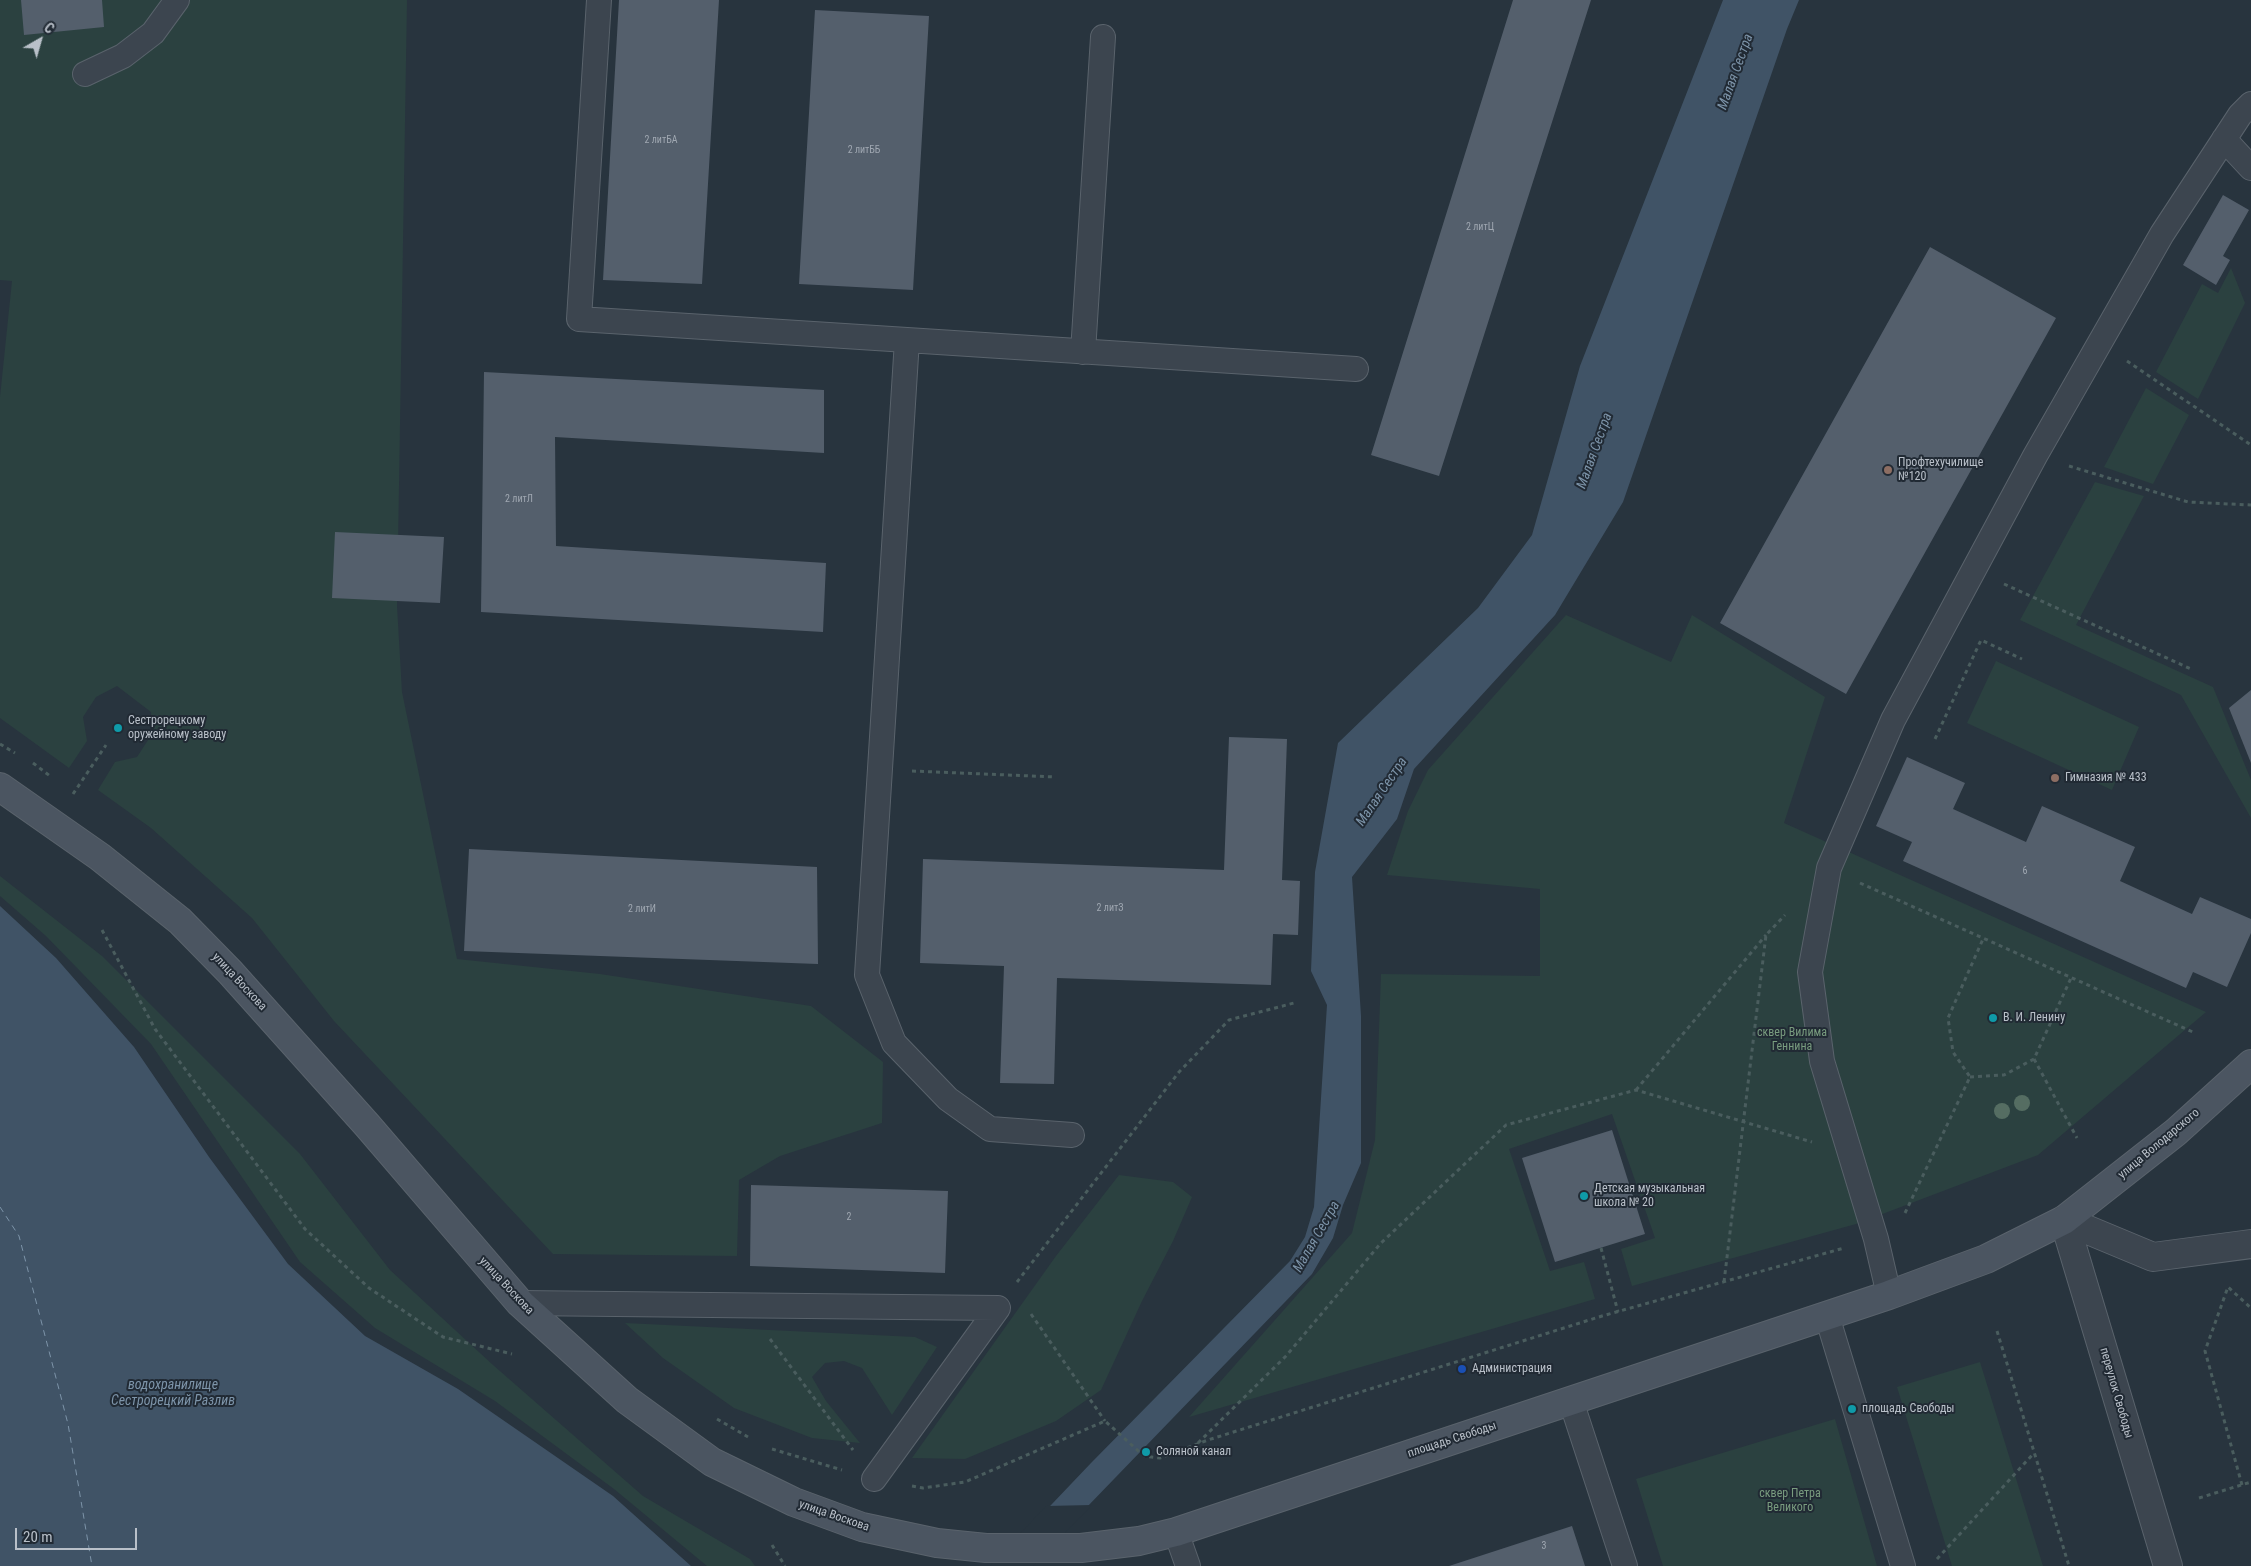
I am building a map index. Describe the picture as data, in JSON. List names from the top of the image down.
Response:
{
  "streets": {
    "main road": ["улица Воскова", "улица Володарского", "площадь Свободы"],
    "street": ["переулок Свободы"]
  },
  "crossings": [
    ["улица Воскова", "площадь Свободы"],
    ["улица Володарского", "переулок Свободы"],
    ["улица Володарского", "площадь Свободы"],
    ["переулок Свободы", "площадь Свободы"]
  ],
  "water": ["Малая Сестра", "водохранилище Сестрорецкий Разлив"],
  "parks": ["сквер Вилима Геннина", "сквер Петра Великого"],
  "places": [
    "Профтехучилище №120",
    "Сестрорецкому оружейному заводу",
    "Гимназия № 433",
    "В. И. Ленину",
    "Детская музыкальная школа № 20",
    "Администрация",
    "площадь Свободы",
    "Соляной канал"
  ],
  "house_numbers": [
    "2 литБА",
    "2 литББ",
    "2 литЦ",
    "2 литЛ",
    "6",
    "2 литЗ",
    "2 литИ",
    "2",
    "3"
  ],
  "scale_bar": "20 m",
  "north": "top right"
}
